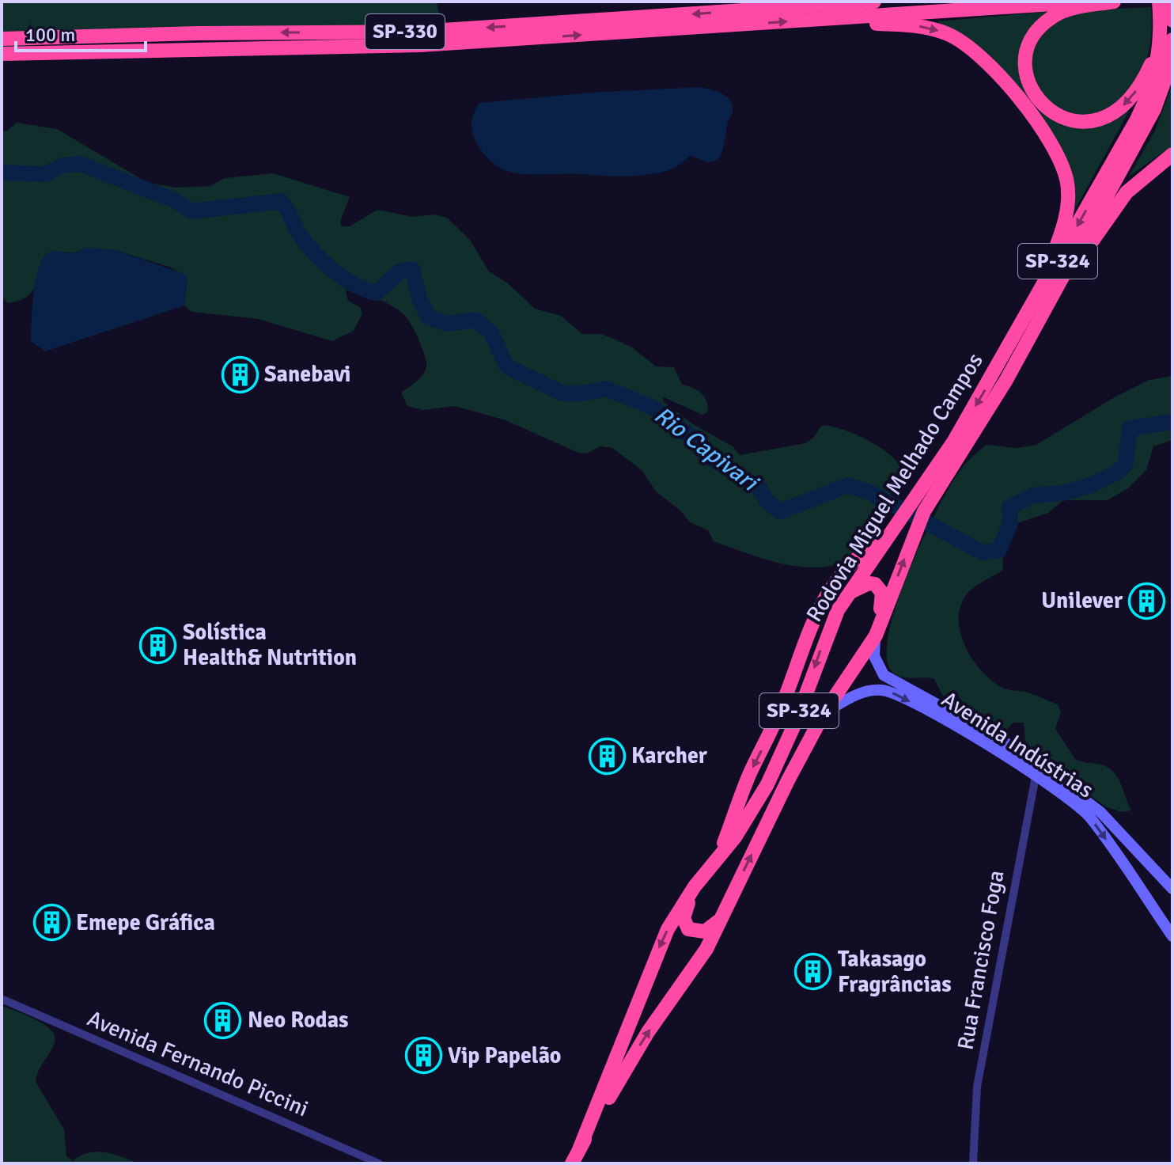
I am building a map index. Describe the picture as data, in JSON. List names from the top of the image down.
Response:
{
  "streets": {
    "highway": ["SP-330", "SP-324", "Rodovia Miguel Melhado Campos"],
    "street": ["Avenida Indústrias", "Rua Francisco Foga", "Avenida Fernando Piccini"]
  },
  "crossings": [
    ["Rodovia Miguel Melhado Campos", "Avenida Indústrias"],
    ["Avenida Indústrias", "Rua Francisco Foga"]
  ],
  "water": ["Rio Capivari"],
  "places": {
    "building": [
      "Sanebavi",
      "Unilever",
      "Solística Health& Nutrition",
      "Karcher",
      "Emepe Gráfica",
      "Takasago Fragrâncias",
      "Neo Rodas",
      "Vip Papelão"
    ]
  },
  "scale_bar": "100 m"
}
